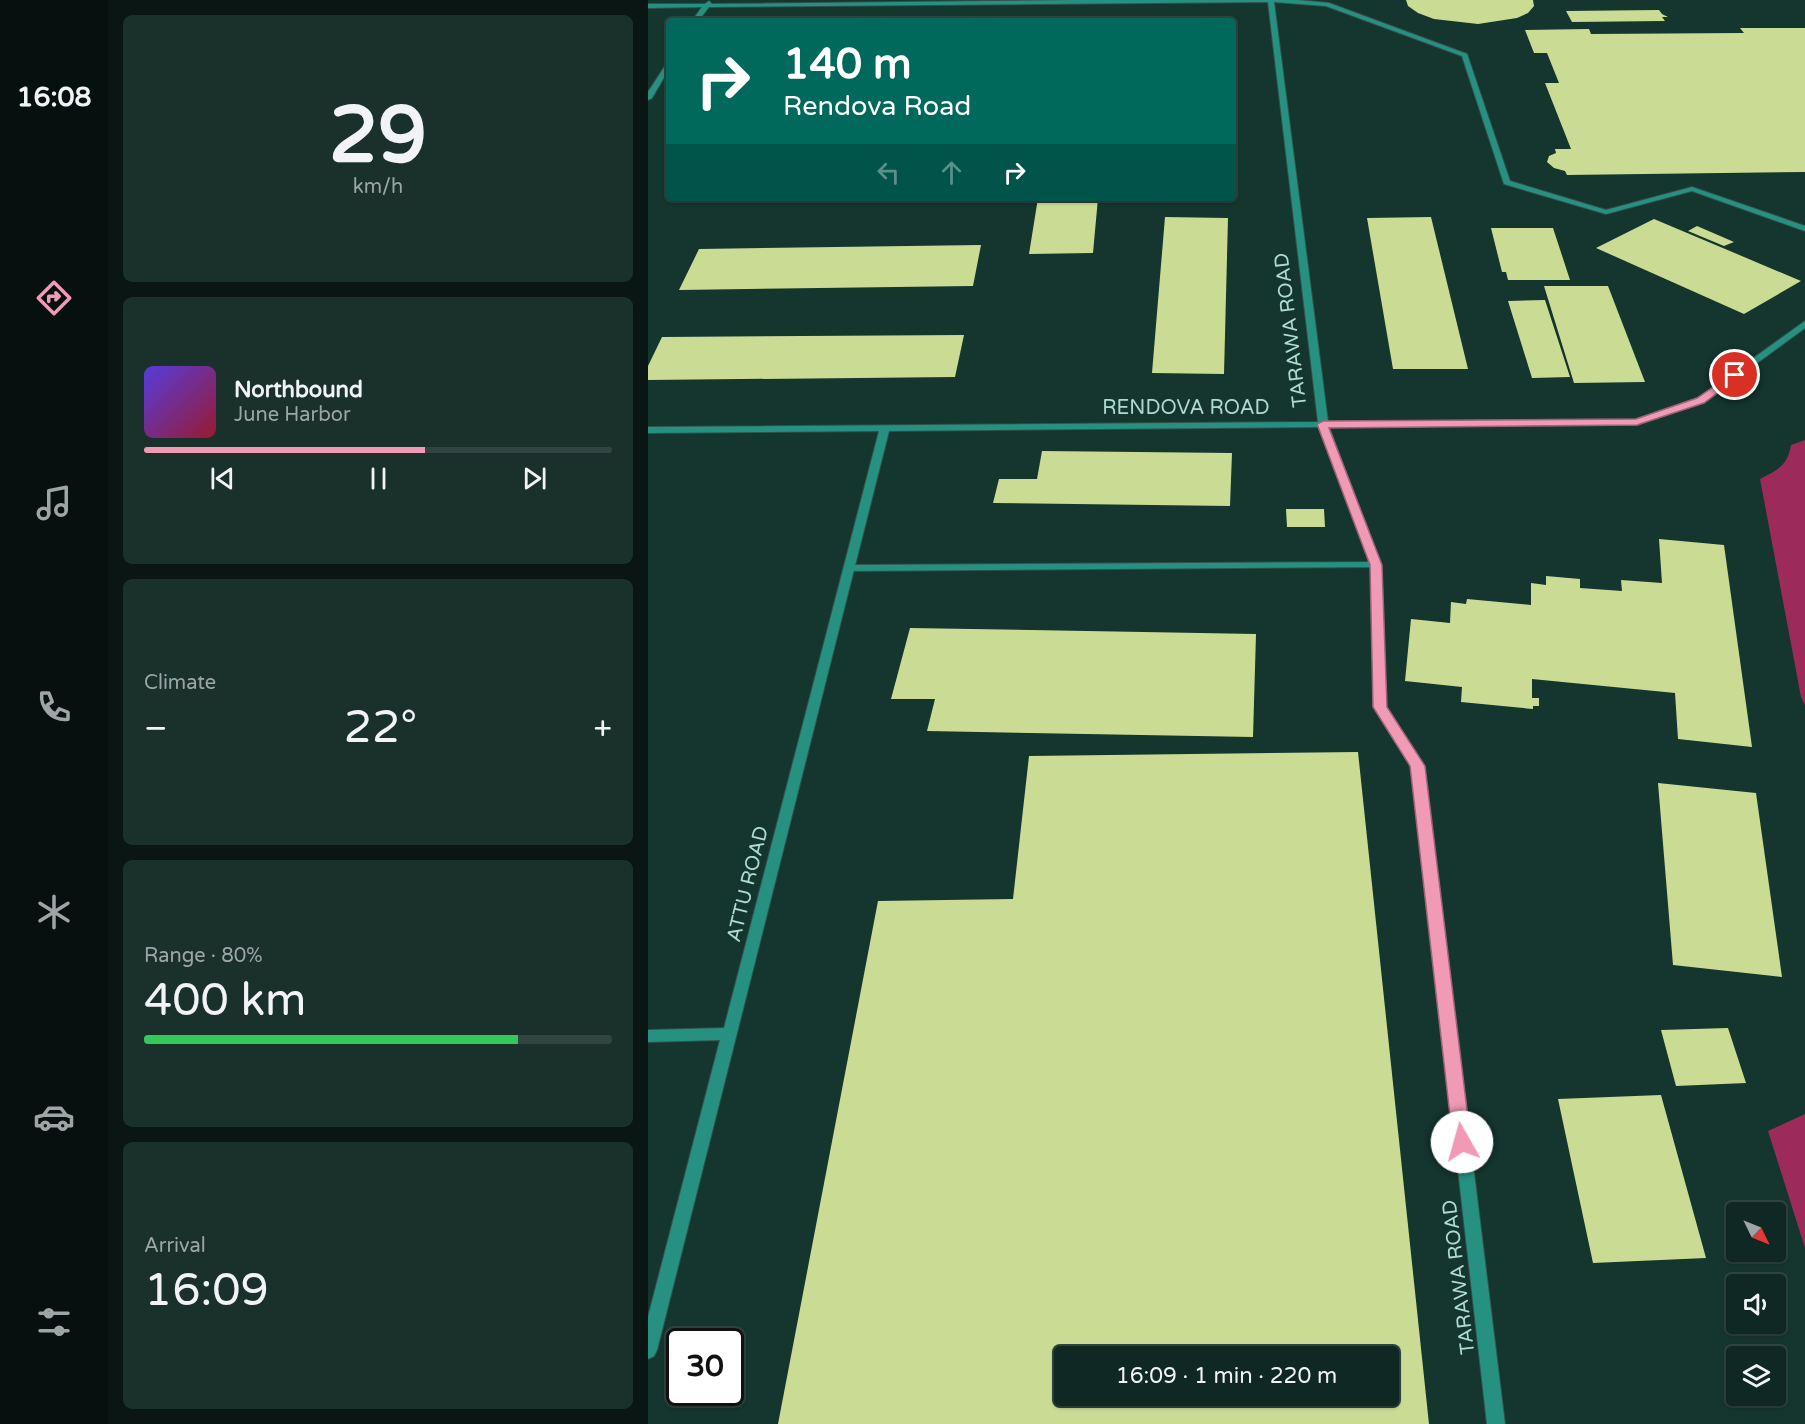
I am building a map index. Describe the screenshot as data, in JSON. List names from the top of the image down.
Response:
{
  "streets": {
    "street": ["TARAWA ROAD", "RENDOVA ROAD", "ATTU ROAD"]
  },
  "crossings": [
    ["TARAWA ROAD", "RENDOVA ROAD"],
    ["RENDOVA ROAD", "ATTU ROAD"]
  ],
  "north": "bottom right",
  "page": {
    "tabs": "16:08",
    "tile": [
      ["29", "km/h"],
      "Climate",
      ["Range · 80%", "400 km"],
      ["Arrival", "16:09"]
    ],
    "turn": ["140 m", "Rendova Road"],
    "song": ["Northbound", "June Harbor"],
    "heat": ["−", "22°", "+"],
    "limit": "30",
    "trip": "16:09 · 1 min · 220 m"
  }
}
